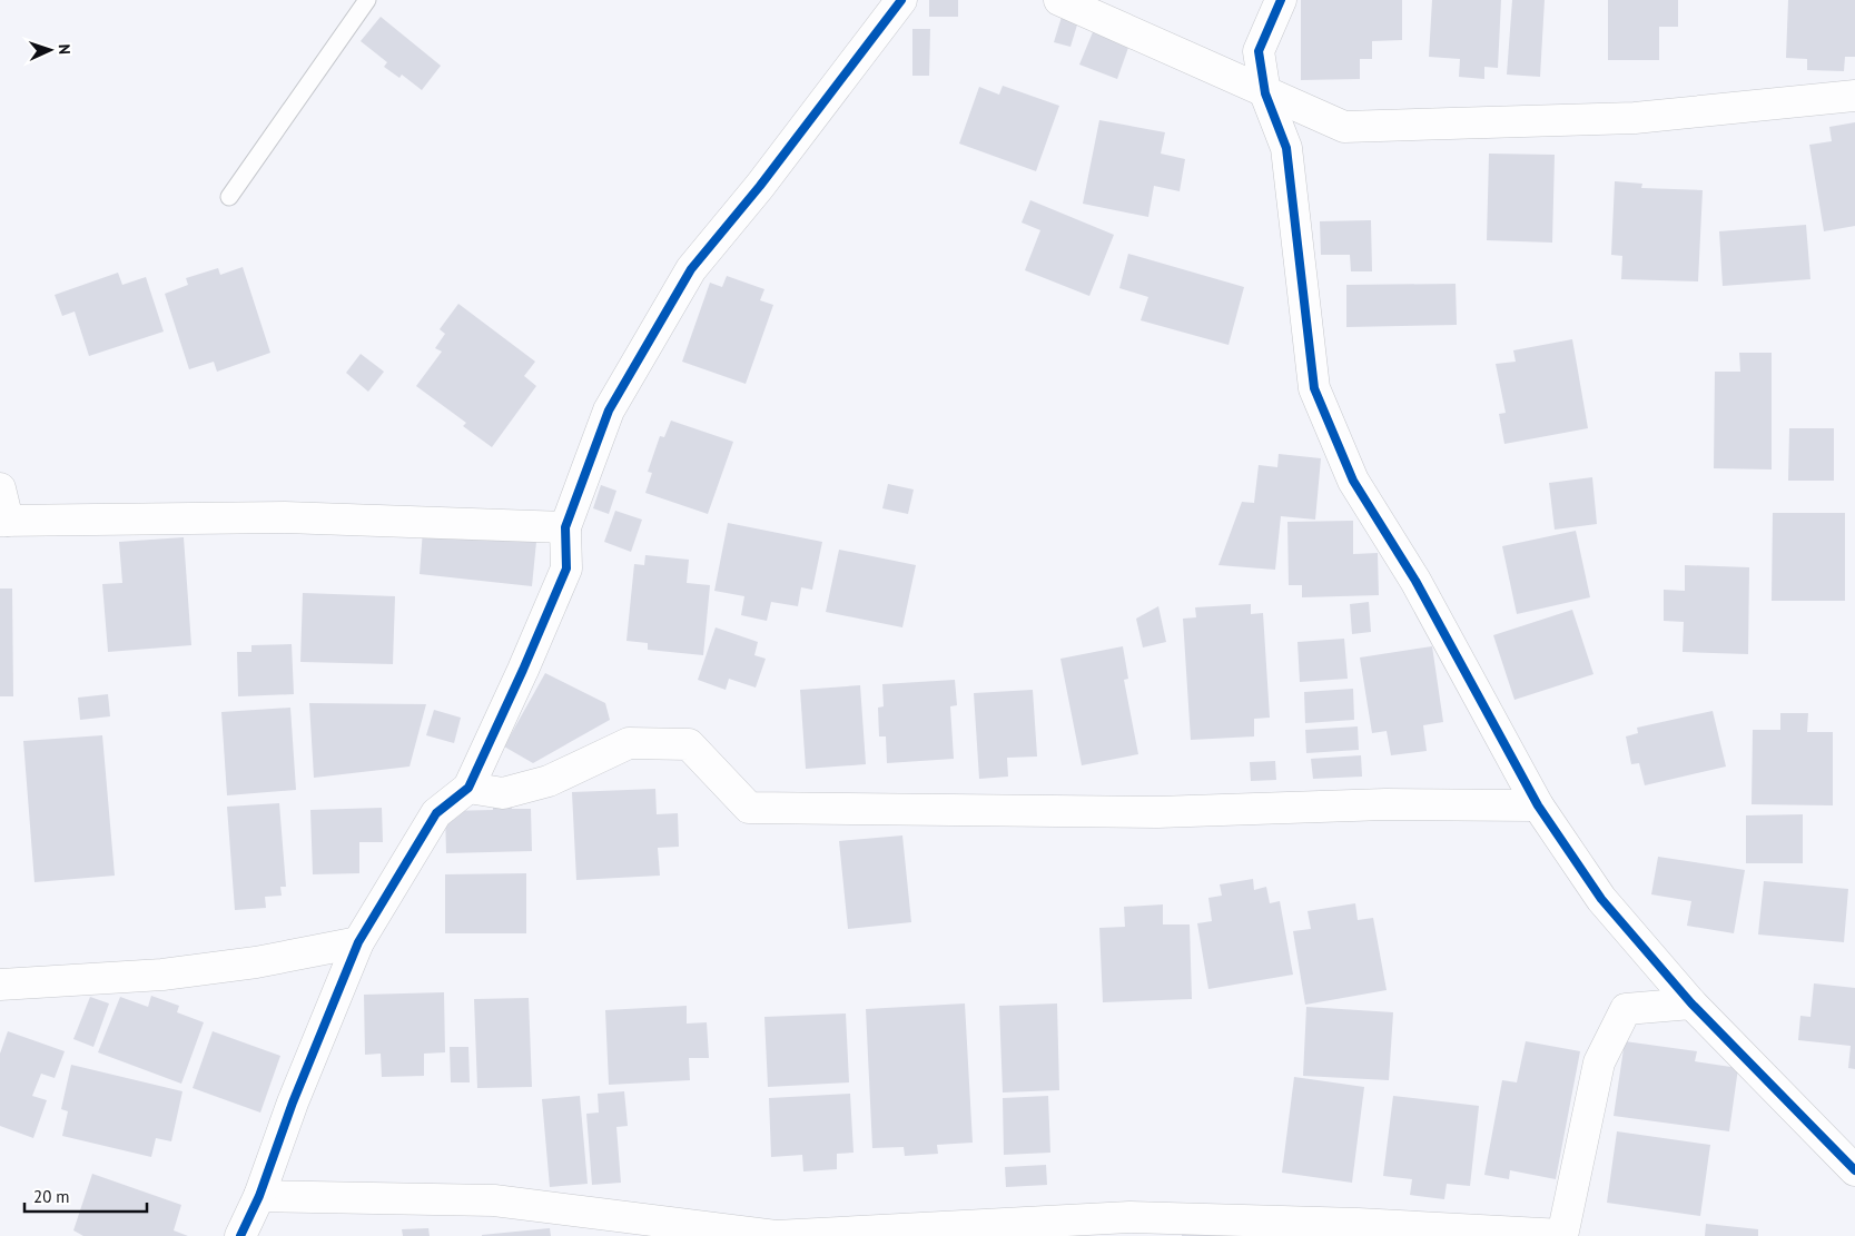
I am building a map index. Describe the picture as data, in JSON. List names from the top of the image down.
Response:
{
  "scale_bar": "20 m",
  "north": "right"
}
